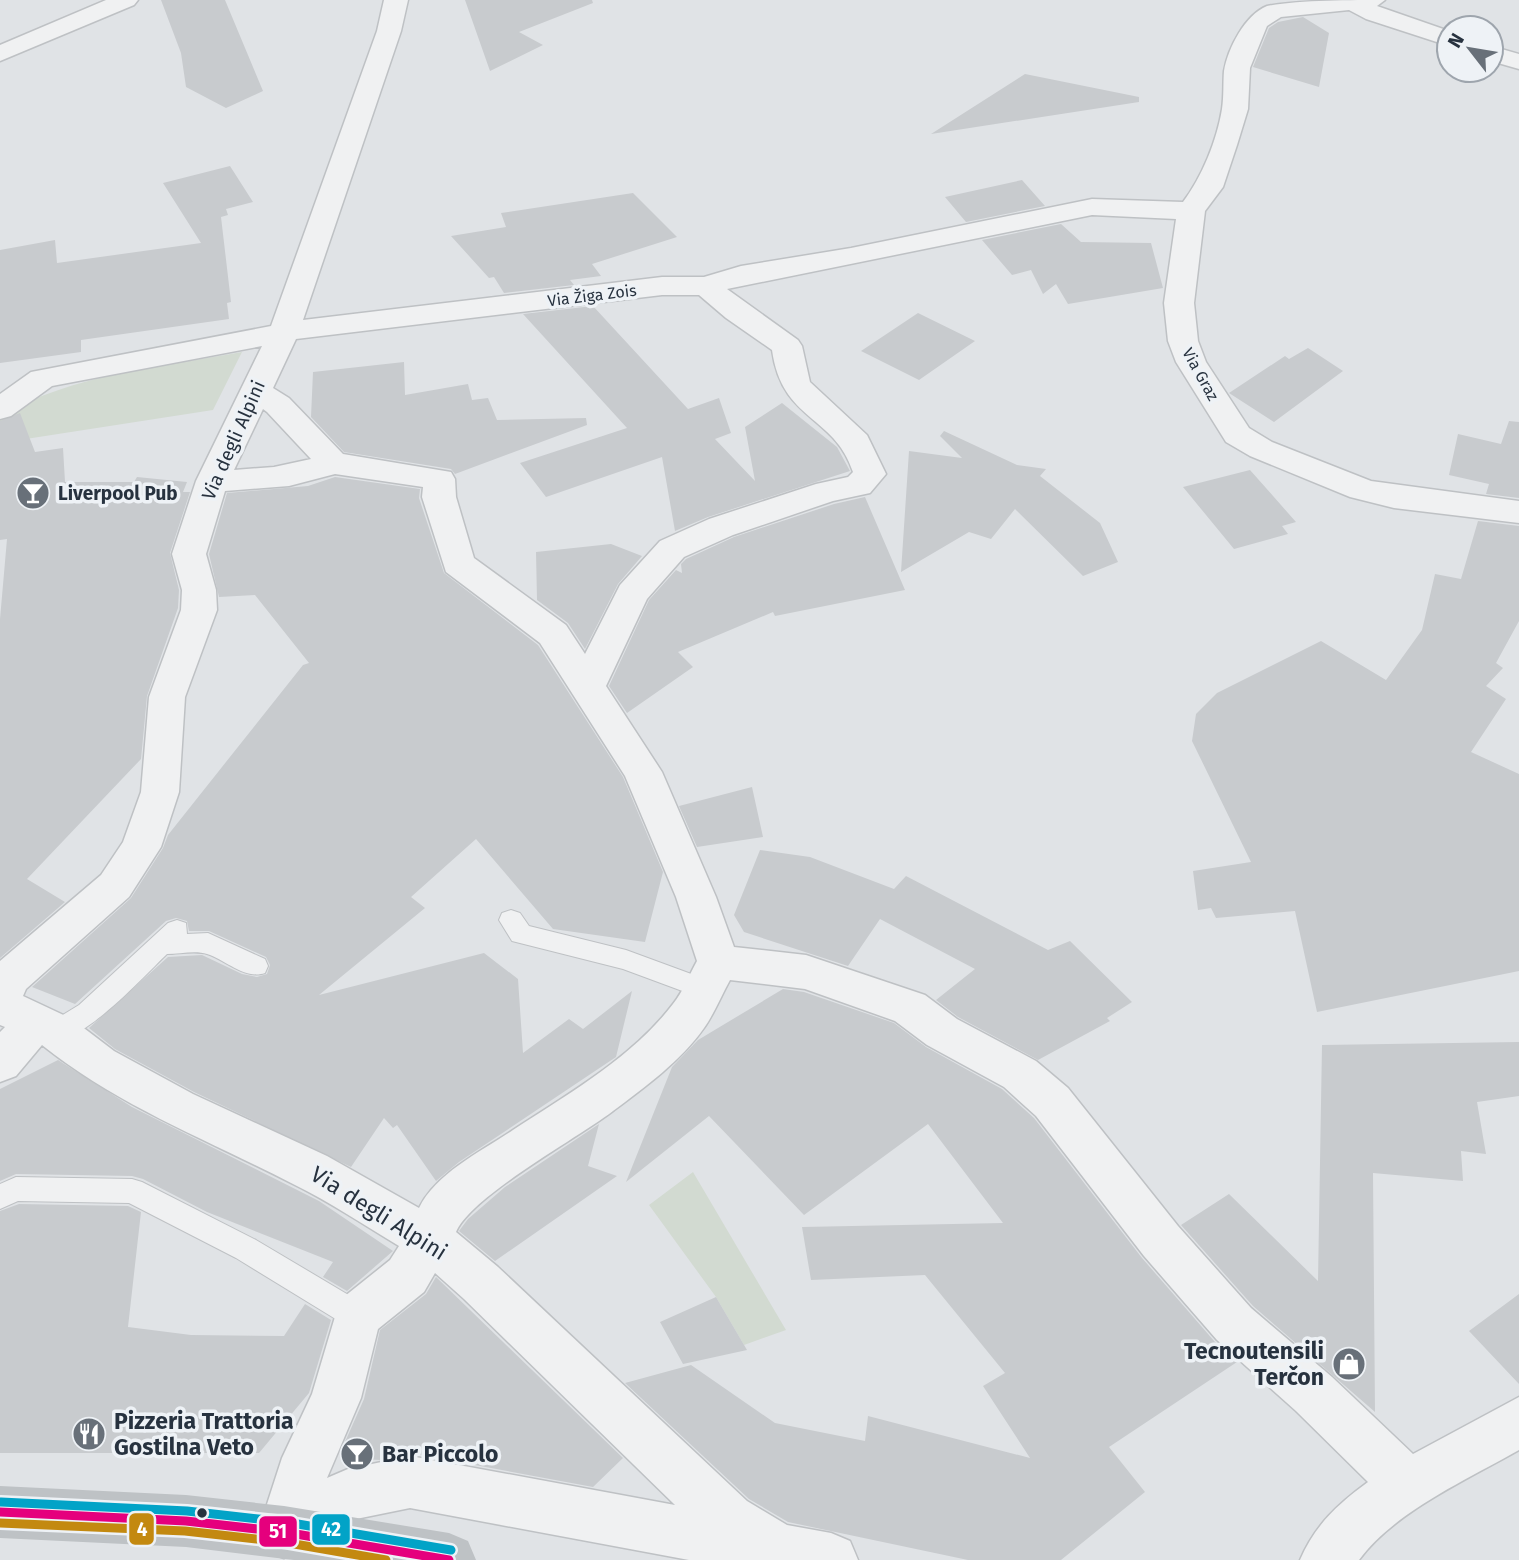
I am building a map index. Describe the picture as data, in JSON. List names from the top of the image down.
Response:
{
  "streets": {
    "street": ["Via Žiga Zois", "Via Graz", "Via degli Alpini"]
  },
  "crossings": [
    ["Via Žiga Zois", "Via Graz"],
    ["Via Žiga Zois", "Via degli Alpini"]
  ],
  "places": {
    "bar": ["Liverpool Pub", "Bar Piccolo"],
    "shop": ["Tecnoutensili Terčon"],
    "restaurant": ["Pizzeria Trattoria Gostilna Veto"]
  },
  "lines": ["transit line 42", "transit line 51", "transit line 4"],
  "north": "top left"
}
